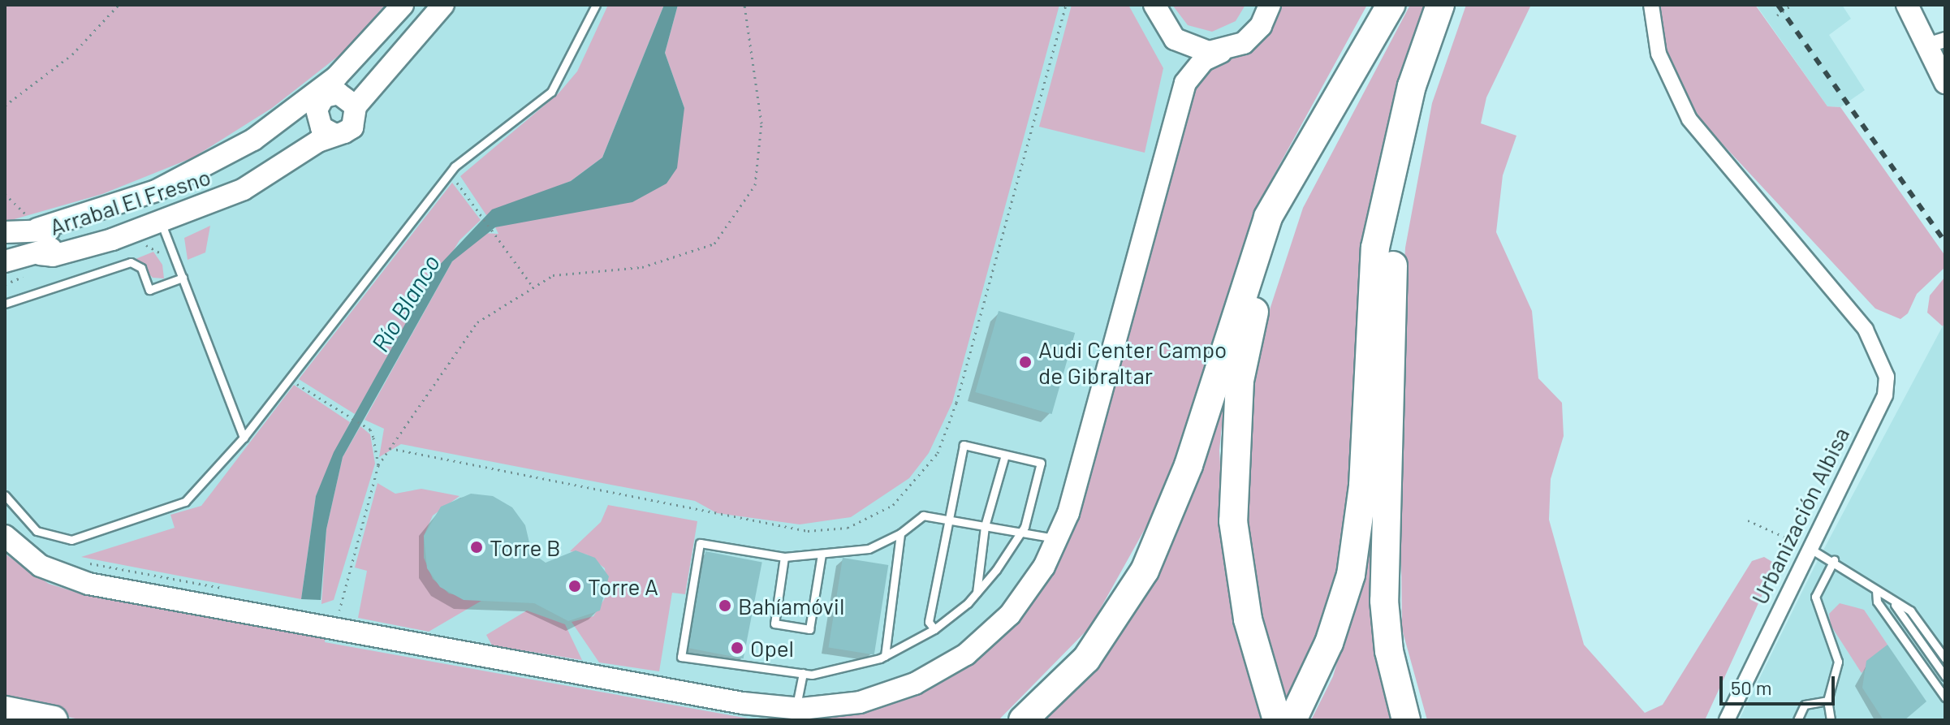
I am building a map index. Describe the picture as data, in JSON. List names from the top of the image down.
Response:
{
  "streets": {
    "street": ["Arrabal El Fresno", "Urbanización Albisa"]
  },
  "water": ["Río Blanco"],
  "places": [
    "Audi Center Campo de Gibraltar",
    "Torre B",
    "Torre A",
    "Bahíamóvil",
    "Opel"
  ],
  "scale_bar": "50 m"
}
